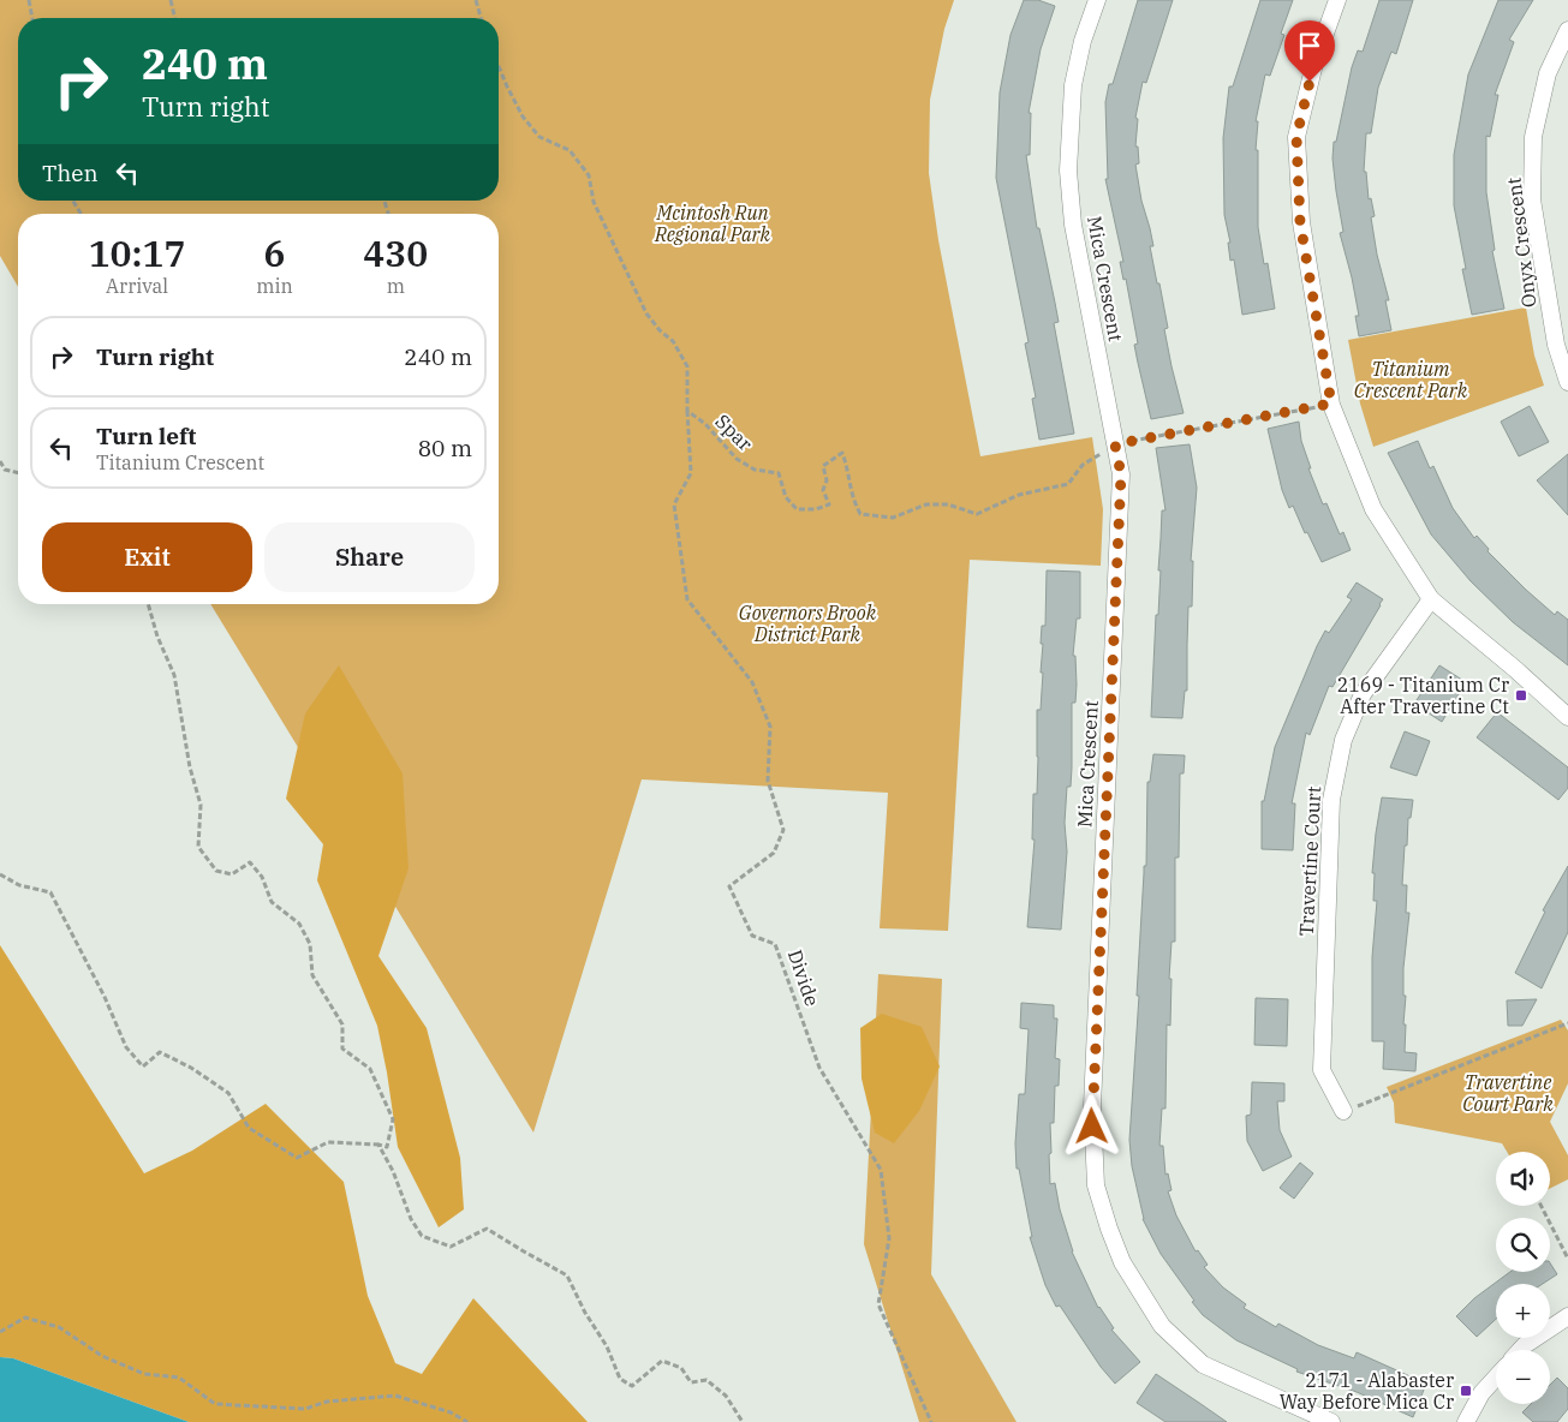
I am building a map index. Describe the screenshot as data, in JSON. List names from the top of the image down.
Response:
{
  "streets": {
    "street": ["Onyx Crescent", "Mica Crescent", "Travertine Court"],
    "path": ["Spar", "Divide"]
  },
  "crossings": [
    ["Mica Crescent", "Spar"],
    ["Spar", "Divide"]
  ],
  "parks": [
    "Mcintosh Run Regional Park",
    "Titanium Crescent Park",
    "Governors Brook District Park",
    "Travertine Court Park"
  ],
  "places": {
    "transit": ["2169 - Titanium Cr After Travertine Ct", "2171 - Alabaster Way Before Mica Cr"]
  },
  "page": {
    "turn": ["240 m", "Turn right"],
    "then": "Then",
    "eta": [
      "10:17",
      "Arrival",
      "6",
      "min",
      "430",
      "m"
    ],
    "list": [
      {
        "name": "Turn right",
        "value": "240 m"
      },
      {
        "name": "Turn left",
        "note": "Titanium Crescent",
        "value": "80 m"
      }
    ],
    "buttons": ["Exit", "Share"],
    "map_buttons": ["+", "−"]
  }
}
